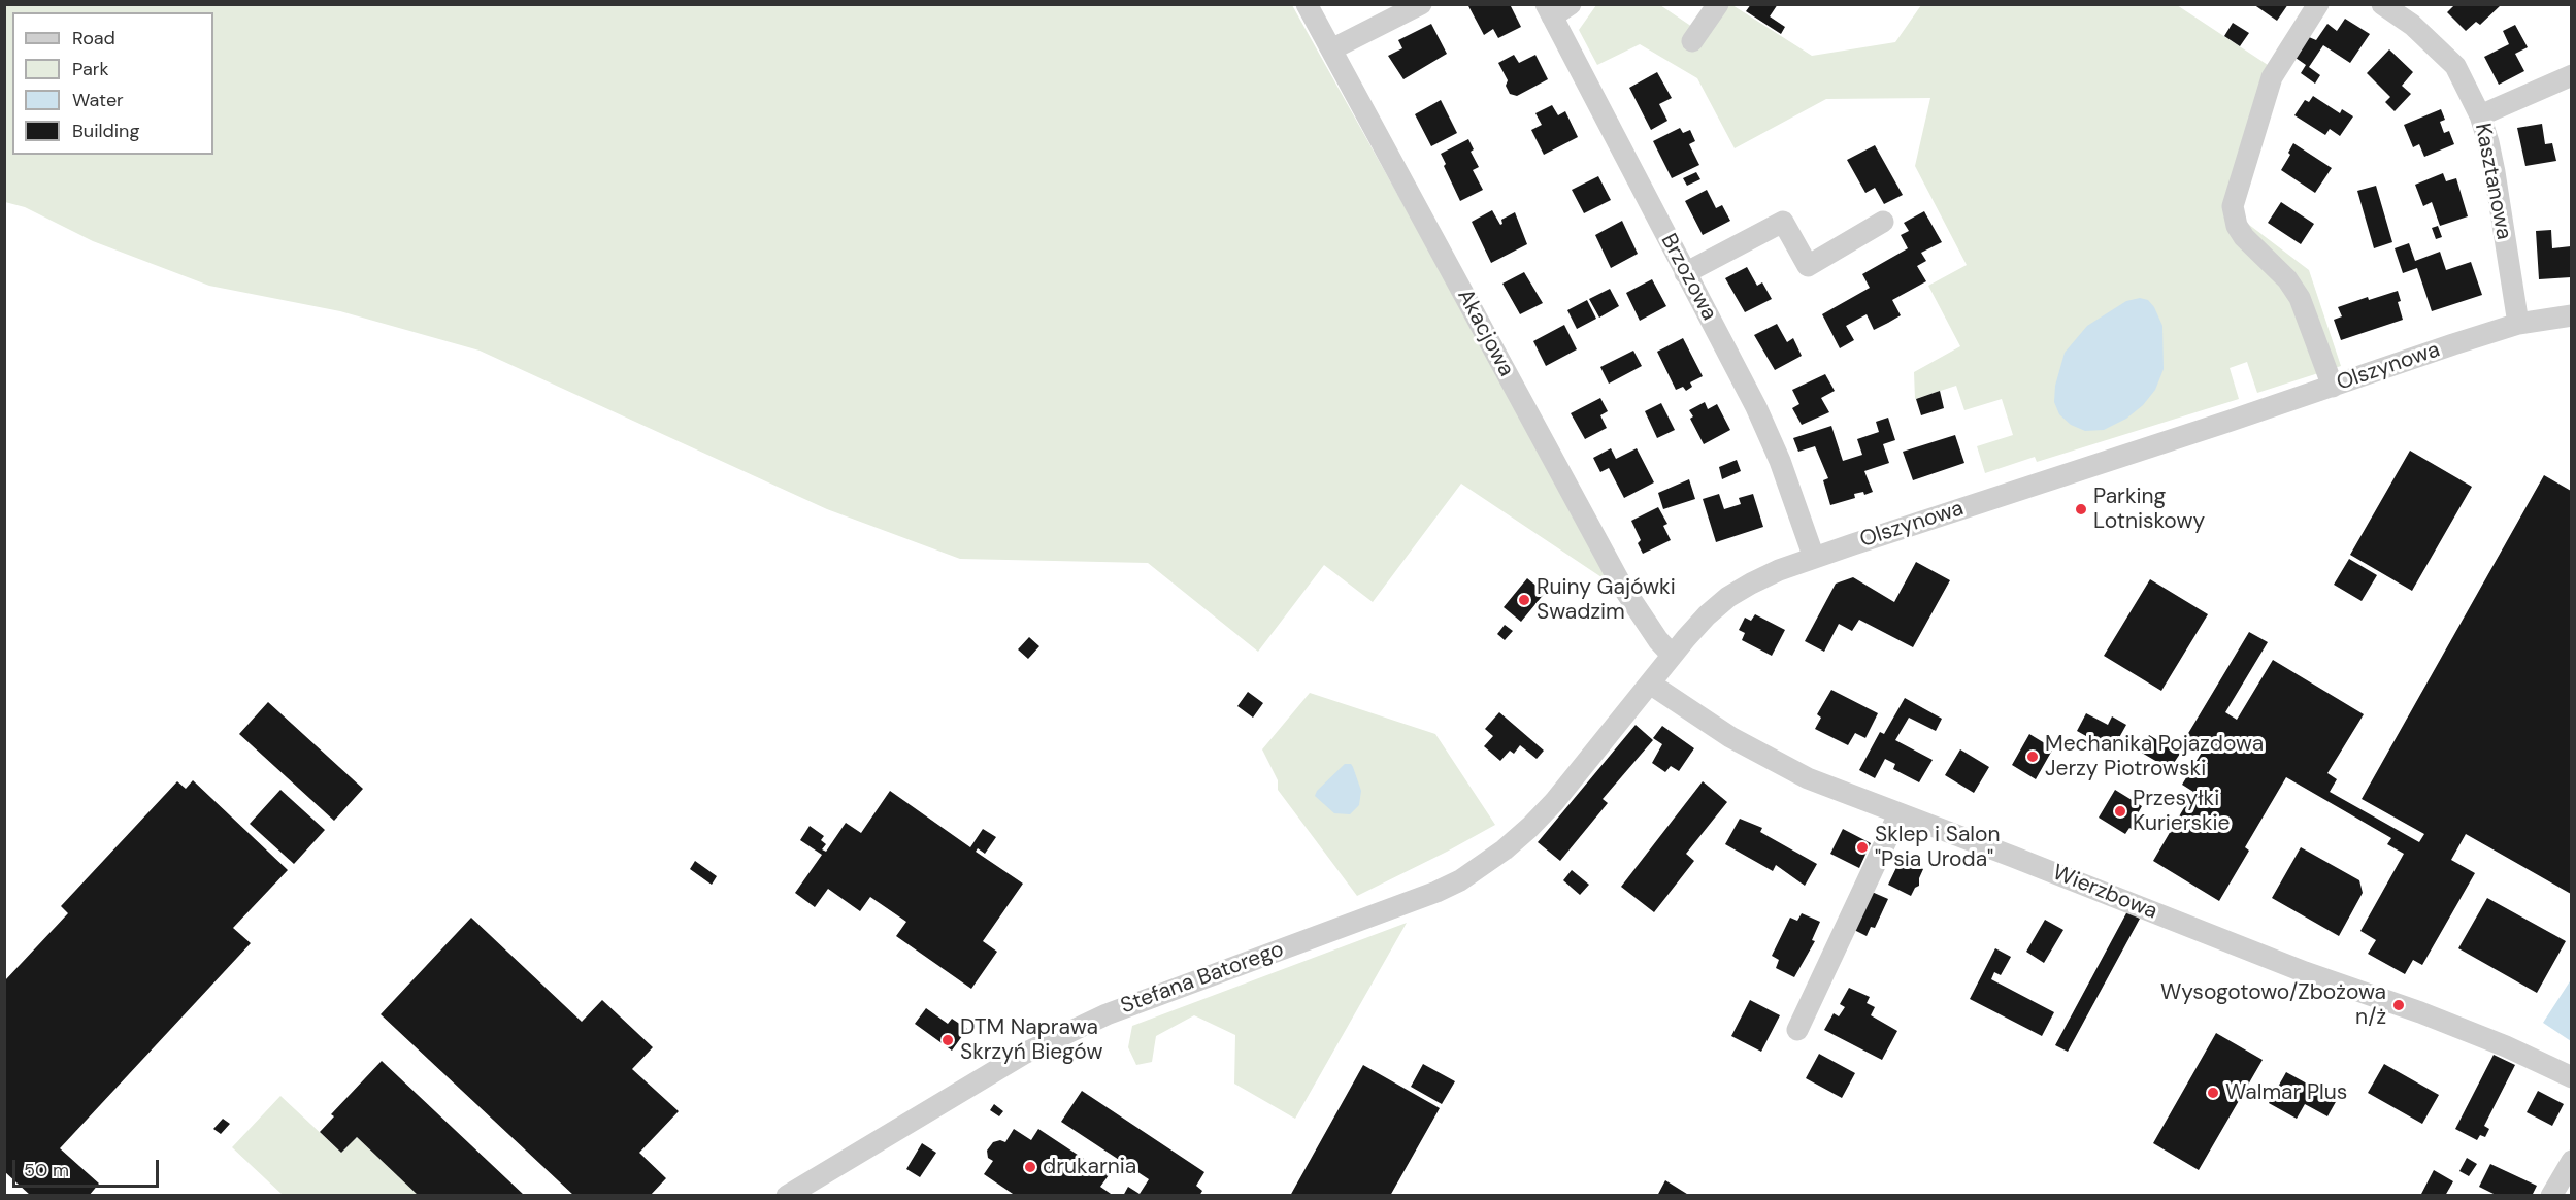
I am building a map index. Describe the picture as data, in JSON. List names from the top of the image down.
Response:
{
  "streets": {
    "street": [
      "Kasztanowa",
      "Brzozowa",
      "Akacjowa",
      "Olszynowa",
      "Wierzbowa",
      "Stefana Batorego"
    ]
  },
  "crossings": [
    ["Kasztanowa", "Olszynowa"],
    ["Brzozowa", "Olszynowa"],
    ["Akacjowa", "Olszynowa"],
    ["Olszynowa", "Wierzbowa"],
    ["Olszynowa", "Stefana Batorego"]
  ],
  "places": [
    "Parking Lotniskowy",
    "Ruiny Gajówki Swadzim",
    "Mechanika Pojazdowa Jerzy Piotrowski",
    "Przesyłki Kurierskie",
    "Sklep i Salon \"Psia Uroda\"",
    "Wysogotowo/Zbożowa n/ż",
    "DTM Naprawa Skrzyń Biegów",
    "Walmar Plus",
    "drukarnia"
  ],
  "legend": [
    "Road",
    "Park",
    "Water",
    "Building"
  ],
  "scale_bar": "50 m"
}
